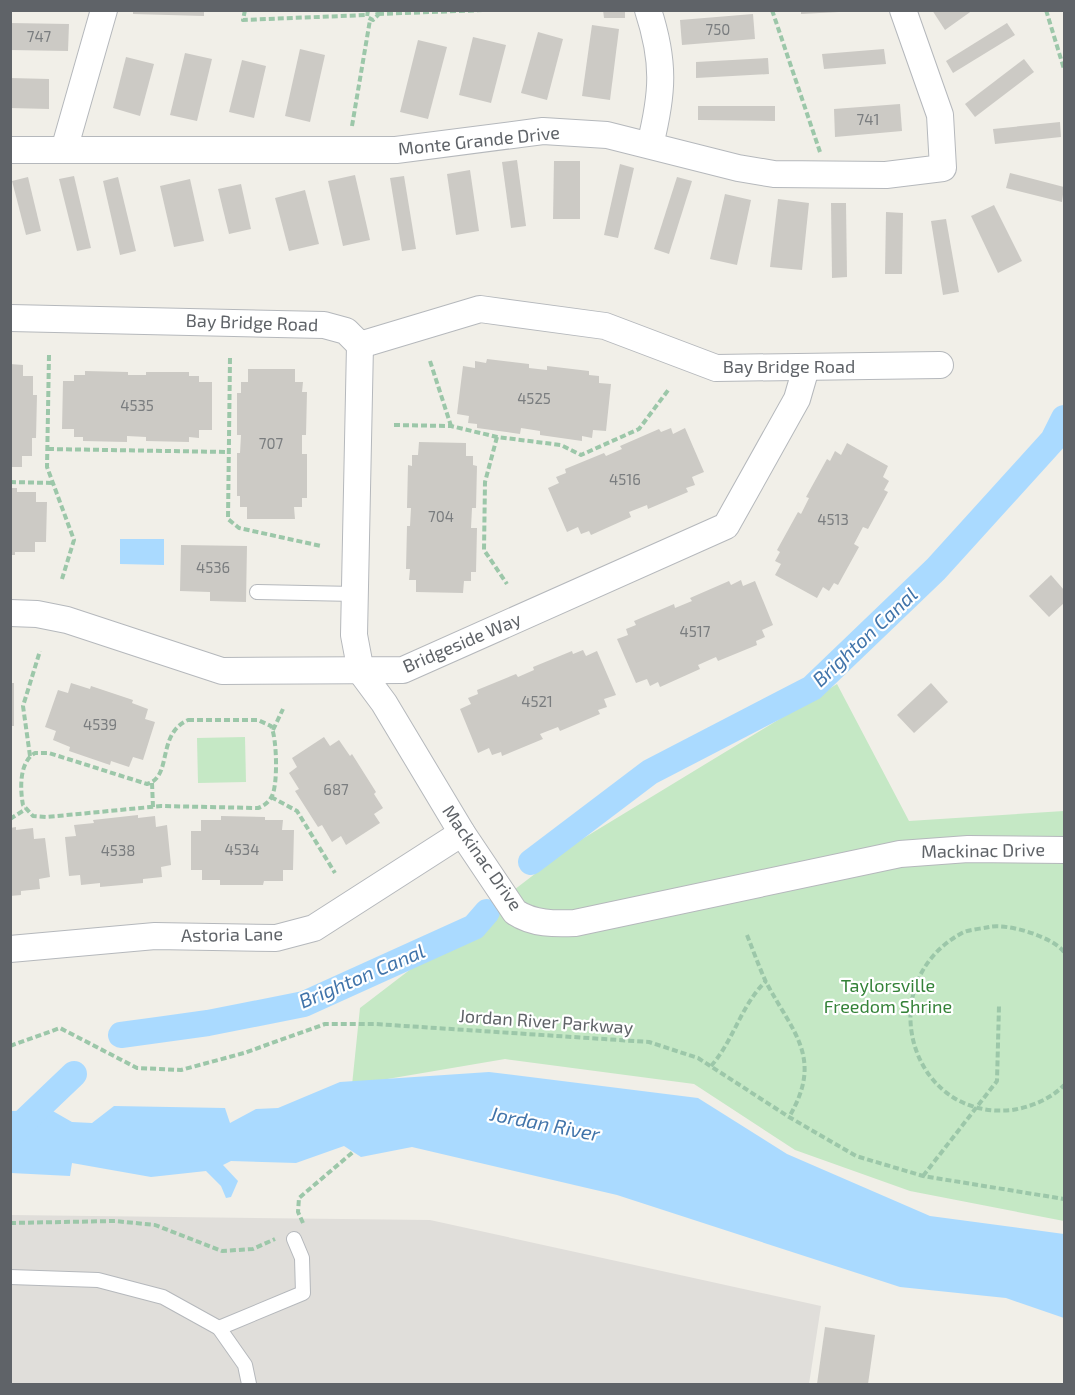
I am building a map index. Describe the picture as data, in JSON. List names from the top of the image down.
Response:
{
  "streets": {
    "street": [
      "Monte Grande Drive",
      "Bay Bridge Road",
      "Bridgeside Way",
      "Mackinac Drive",
      "Astoria Lane"
    ],
    "path": ["Jordan River Parkway"]
  },
  "crossings": [
    ["Bay Bridge Road", "Bridgeside Way"],
    ["Bay Bridge Road", "Mackinac Drive"],
    ["Bridgeside Way", "Mackinac Drive"],
    ["Mackinac Drive", "Astoria Lane"]
  ],
  "water": ["Brighton Canal", "Jordan River"],
  "parks": ["Taylorsville Freedom Shrine"],
  "house_numbers": [
    "750",
    "747",
    "741",
    "4525",
    "4535",
    "707",
    "4516",
    "704",
    "4513",
    "4536",
    "4517",
    "4521",
    "4539",
    "687",
    "4534",
    "4538"
  ]
}
